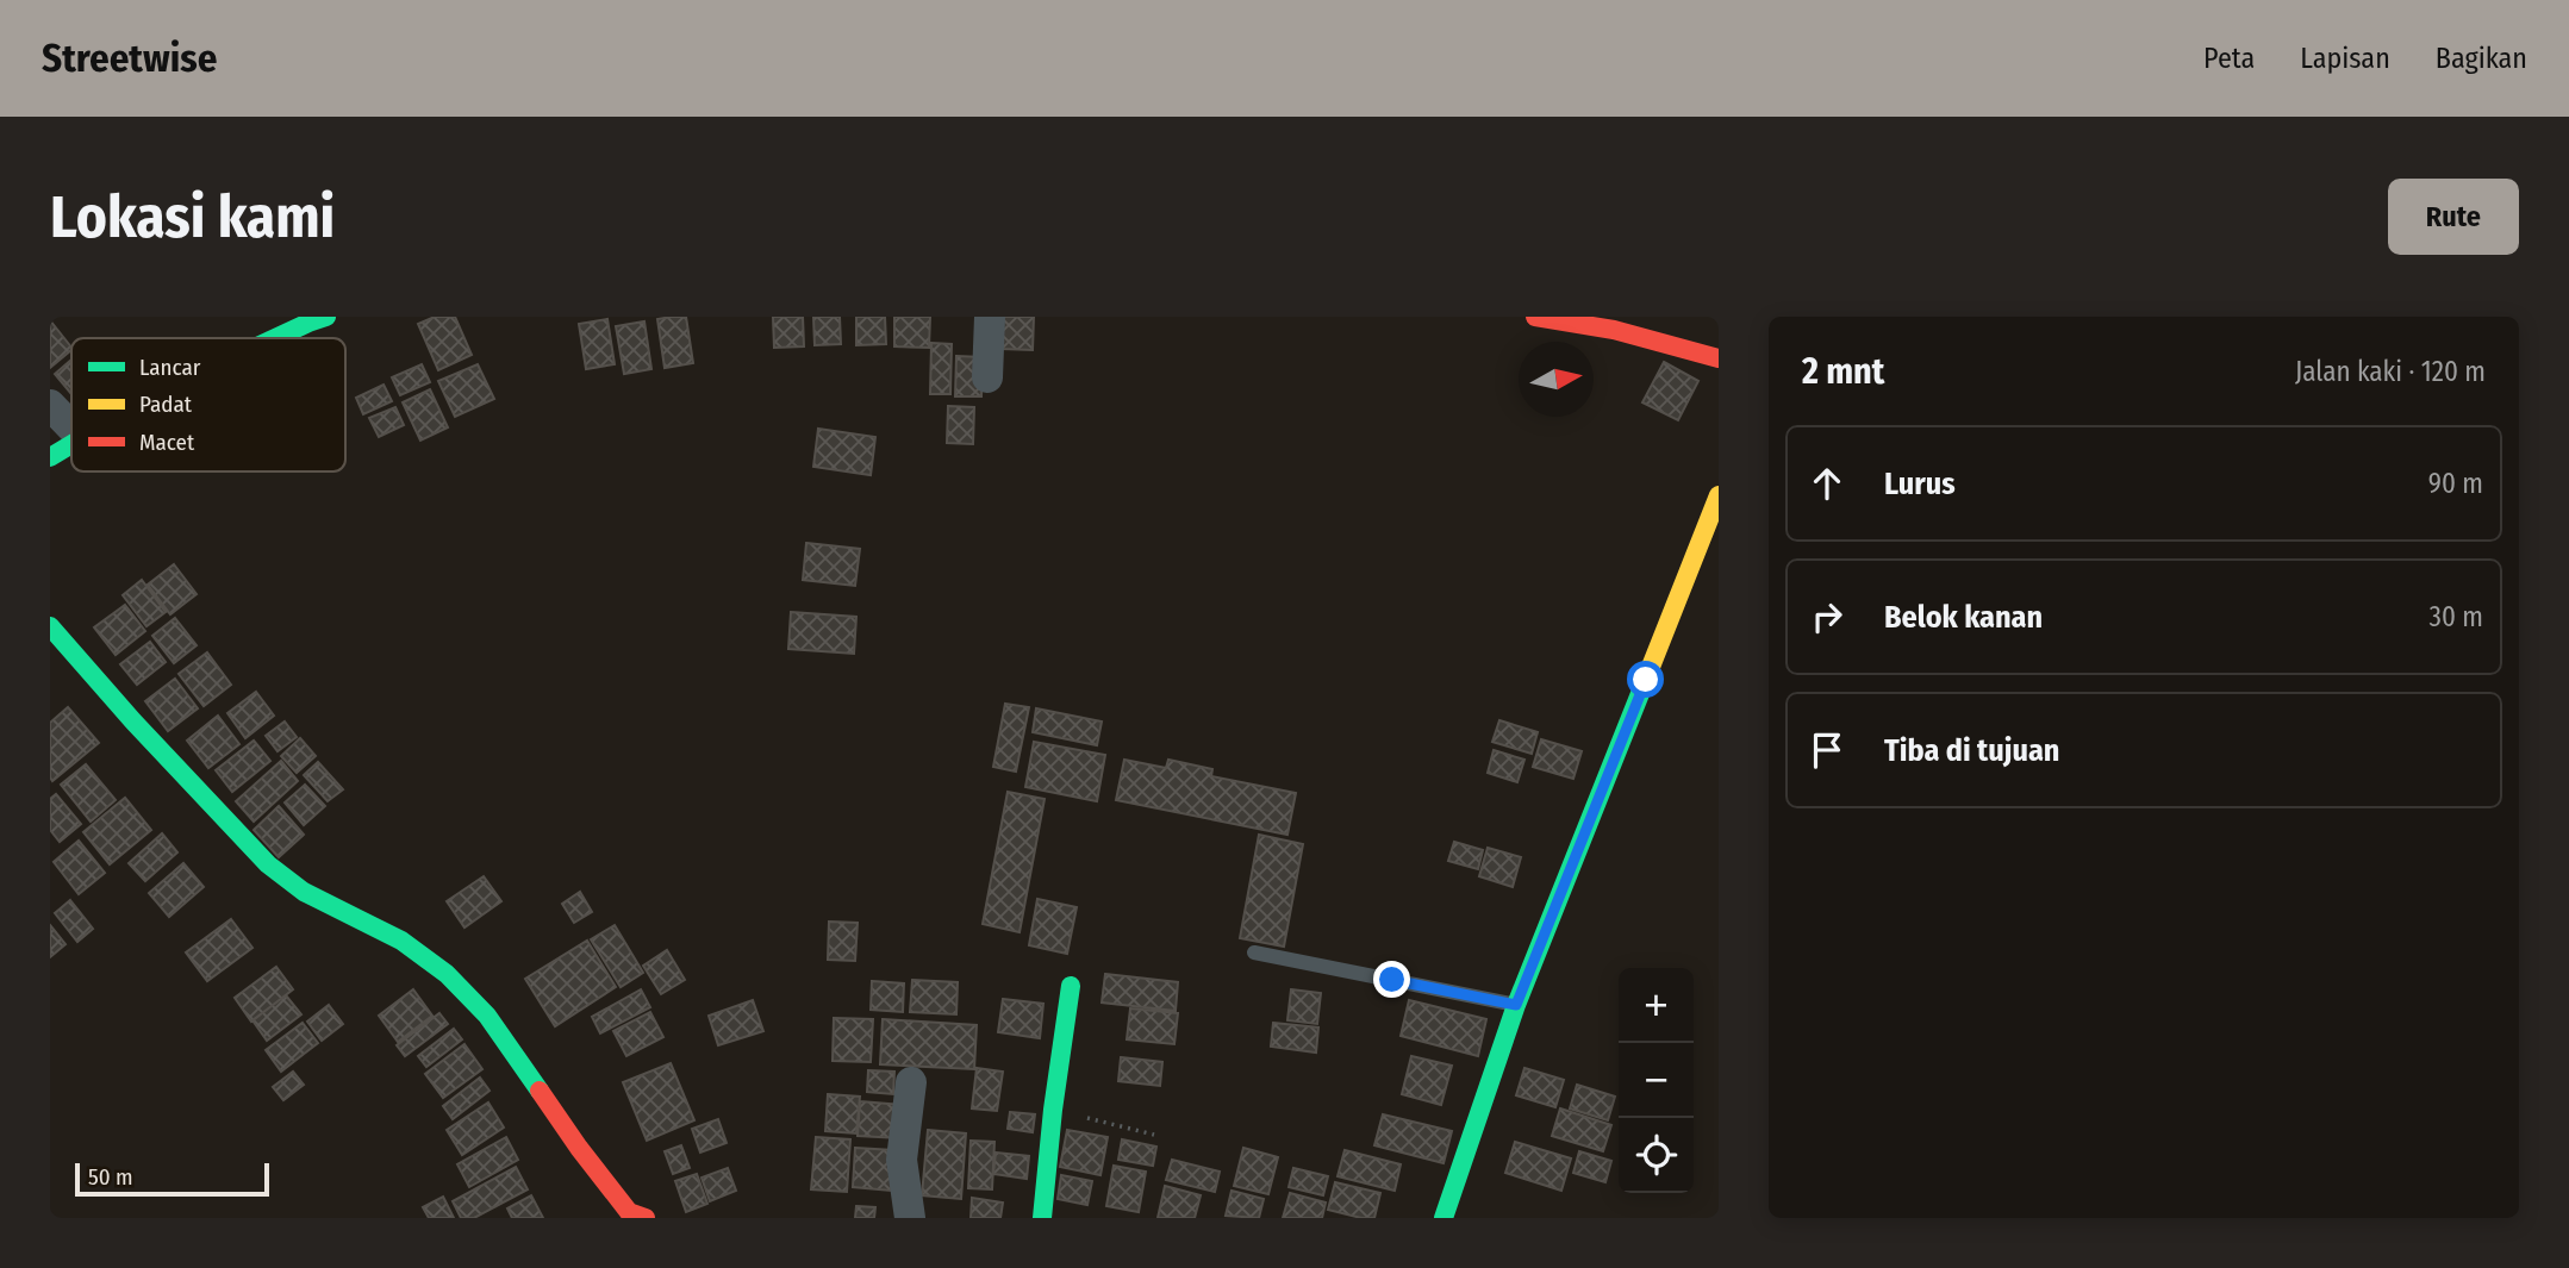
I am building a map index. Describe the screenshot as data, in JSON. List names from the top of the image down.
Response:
{
  "legend": ["Lancar", "Padat", "Macet"],
  "scale_bar": "50 m",
  "north": "right",
  "page": {
    "header": "Streetwise",
    "nav": ["Peta", "Lapisan", "Bagikan"],
    "buttons": "Rute",
    "title": "Lokasi kami",
    "heading": ["2 mnt", "Jalan kaki · 120 m"],
    "list": [
      ["Lurus", "90 m"],
      ["Belok kanan", "30 m"],
      "Tiba di tujuan"
    ],
    "map_buttons": ["+", "−"],
    "scale": "50 m"
  }
}
